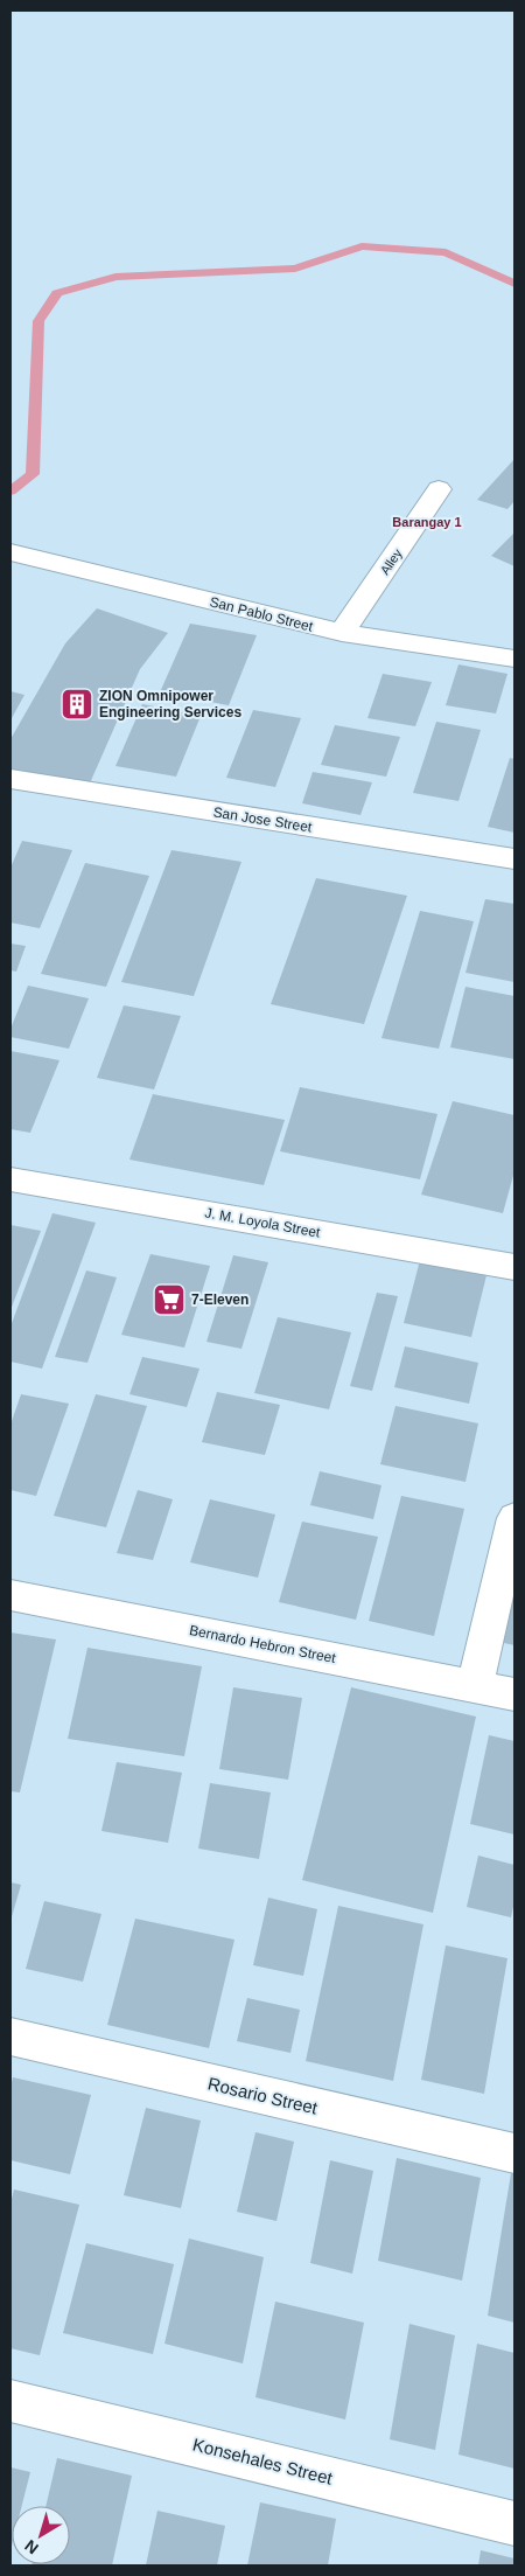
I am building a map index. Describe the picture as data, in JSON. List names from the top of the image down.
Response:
{
  "streets": {
    "street": [
      "Alley",
      "San Pablo Street",
      "San Jose Street",
      "J. M. Loyola Street",
      "Bernardo Hebron Street",
      "Rosario Street",
      "Konsehales Street"
    ]
  },
  "crossings": [
    ["Alley", "San Pablo Street"]
  ],
  "districts": ["Barangay 1"],
  "places": {
    "building": ["ZION Omnipower Engineering Services"],
    "supermarket": ["7-Eleven"]
  },
  "north": "bottom left"
}
